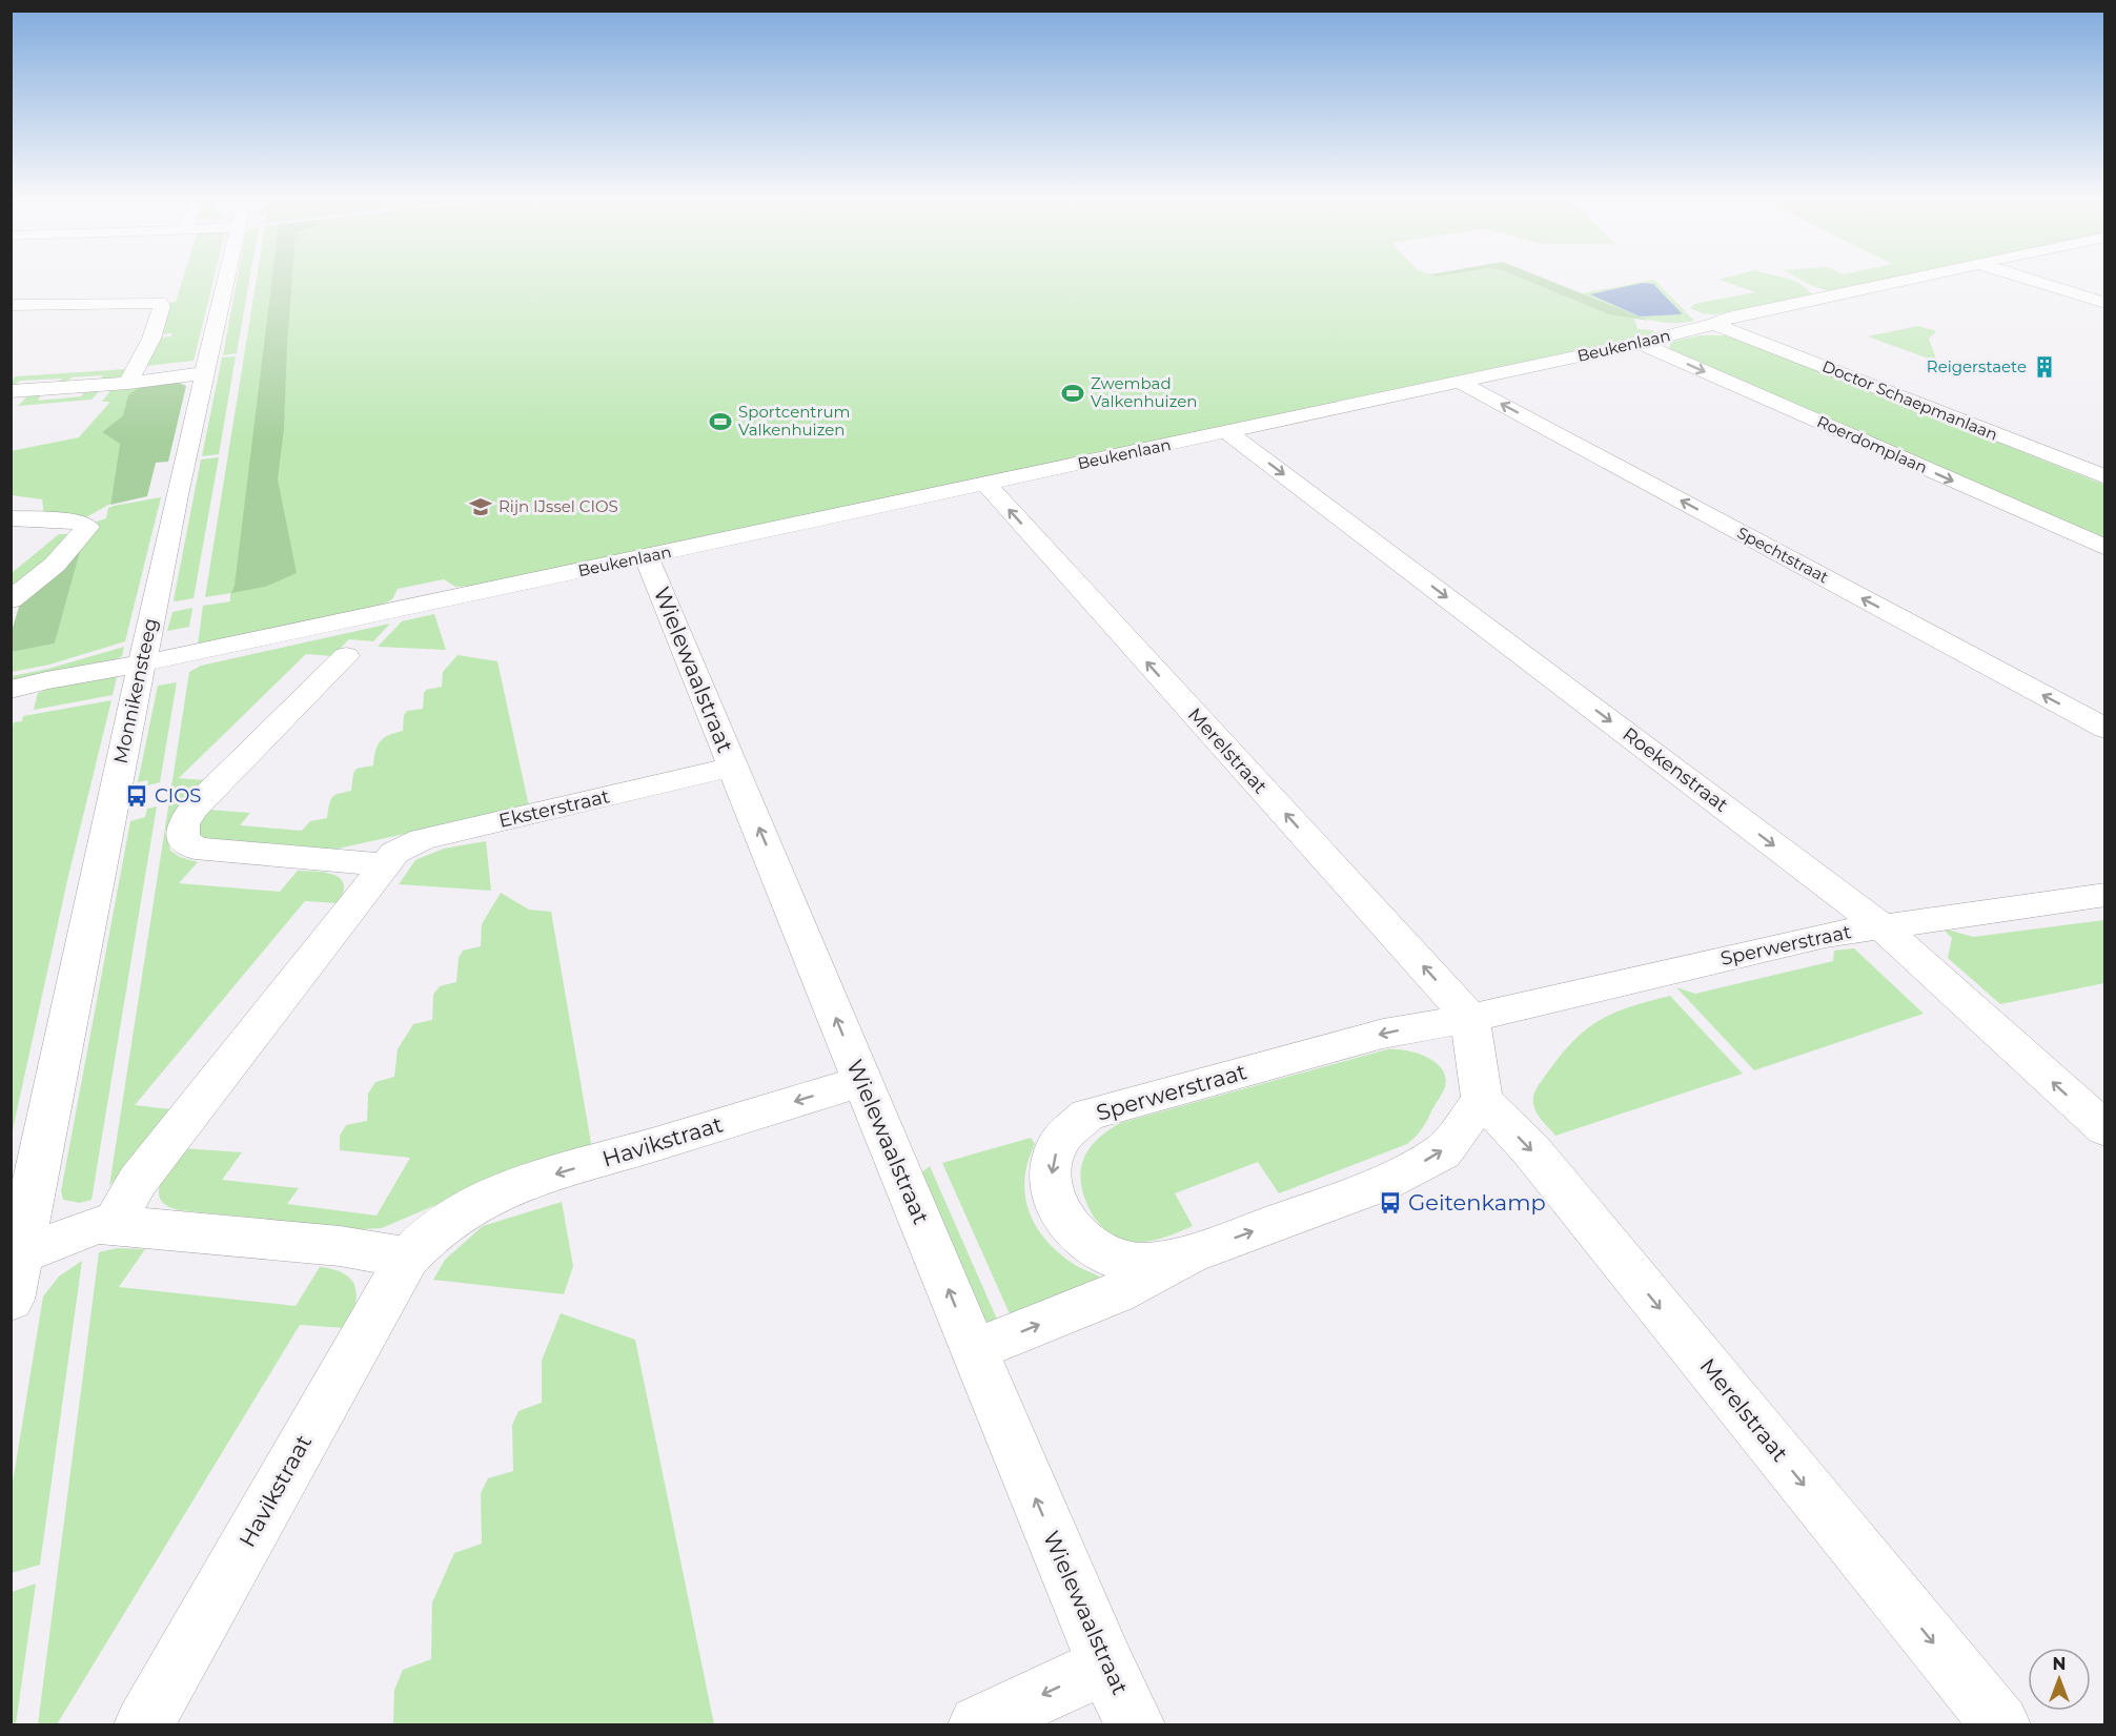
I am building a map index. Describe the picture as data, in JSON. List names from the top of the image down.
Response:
{
  "streets": {
    "street": [
      "Beukenlaan",
      "Doctor Schaepmanlaan",
      "Roerdomplaan",
      "Spechtstraat",
      "Wielewaalstraat",
      "Monnikensteeg",
      "Merelstraat",
      "Roekenstraat",
      "Eksterstraat",
      "Sperwerstraat",
      "Havikstraat"
    ]
  },
  "crossings": [
    ["Beukenlaan", "Doctor Schaepmanlaan"],
    ["Beukenlaan", "Roerdomplaan"],
    ["Beukenlaan", "Spechtstraat"],
    ["Beukenlaan", "Wielewaalstraat"],
    ["Beukenlaan", "Monnikensteeg"],
    ["Beukenlaan", "Merelstraat"],
    ["Beukenlaan", "Roekenstraat"],
    ["Wielewaalstraat", "Eksterstraat"],
    ["Wielewaalstraat", "Sperwerstraat"],
    ["Wielewaalstraat", "Havikstraat"],
    ["Merelstraat", "Sperwerstraat"],
    ["Roekenstraat", "Sperwerstraat"]
  ],
  "one_way": [
    "Roerdomplaan",
    "Spechtstraat",
    "Wielewaalstraat",
    "Havikstraat"
  ],
  "places": {
    "building": ["Reigerstaete"],
    "sports": ["Zwembad Valkenhuizen", "Sportcentrum Valkenhuizen"],
    "school or university": ["Rijn IJssel CIOS"],
    "bus stop": ["CIOS", "Geitenkamp"]
  },
  "north": "top"
}
